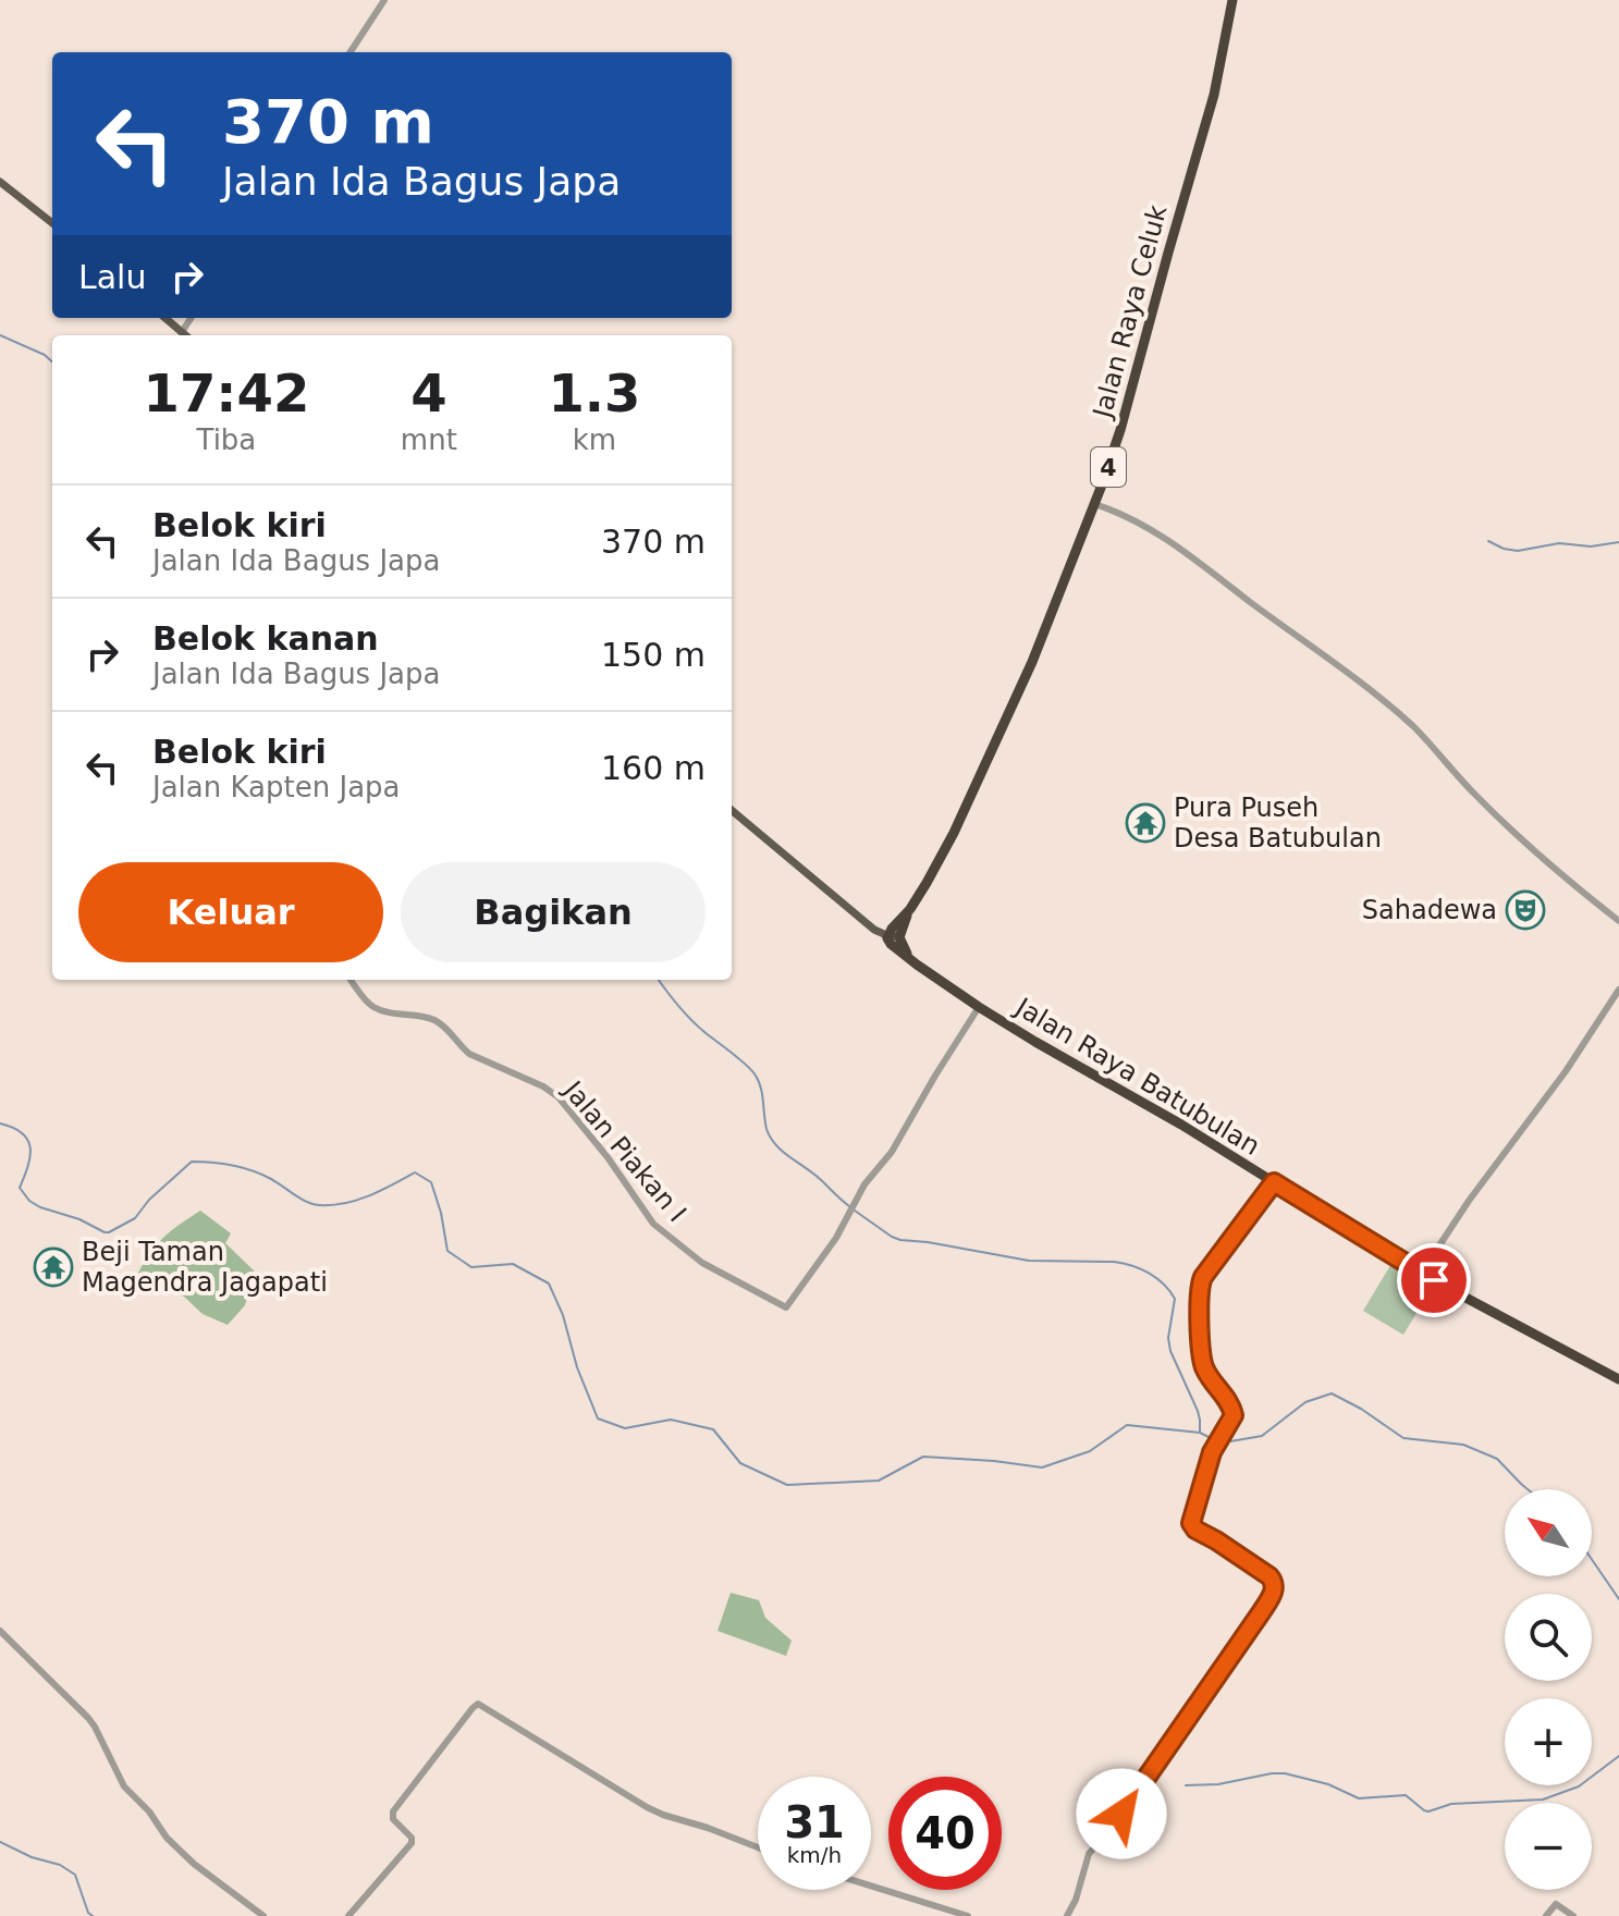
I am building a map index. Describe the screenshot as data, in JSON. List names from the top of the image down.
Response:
{
  "streets": {
    "highway": ["Jalan Raya Celuk", "4", "Jalan Raya Batubulan"],
    "street": ["Jalan Piakan I"]
  },
  "crossings": [
    ["Jalan Raya Celuk", "Jalan Raya Batubulan"],
    ["Jalan Raya Batubulan", "Jalan Piakan I"]
  ],
  "places": {
    "temple": ["Pura Puseh Desa Batubulan", "Beji Taman Magendra Jagapati"],
    "theatre": ["Sahadewa"]
  },
  "north": "top left",
  "page": {
    "turn": ["370 m", "Jalan Ida Bagus Japa"],
    "then": "Lalu",
    "eta": [
      "17:42",
      "Tiba",
      "4",
      "mnt",
      "1.3",
      "km"
    ],
    "list": [
      {
        "name": "Belok kiri",
        "note": "Jalan Ida Bagus Japa",
        "value": "370 m"
      },
      {
        "name": "Belok kanan",
        "note": "Jalan Ida Bagus Japa",
        "value": "150 m"
      },
      {
        "name": "Belok kiri",
        "note": "Jalan Kapten Japa",
        "value": "160 m"
      }
    ],
    "buttons": ["Keluar", "Bagikan"],
    "map_buttons": ["+", "−"],
    "speed": "31 km/h",
    "limit": "40"
  }
}
